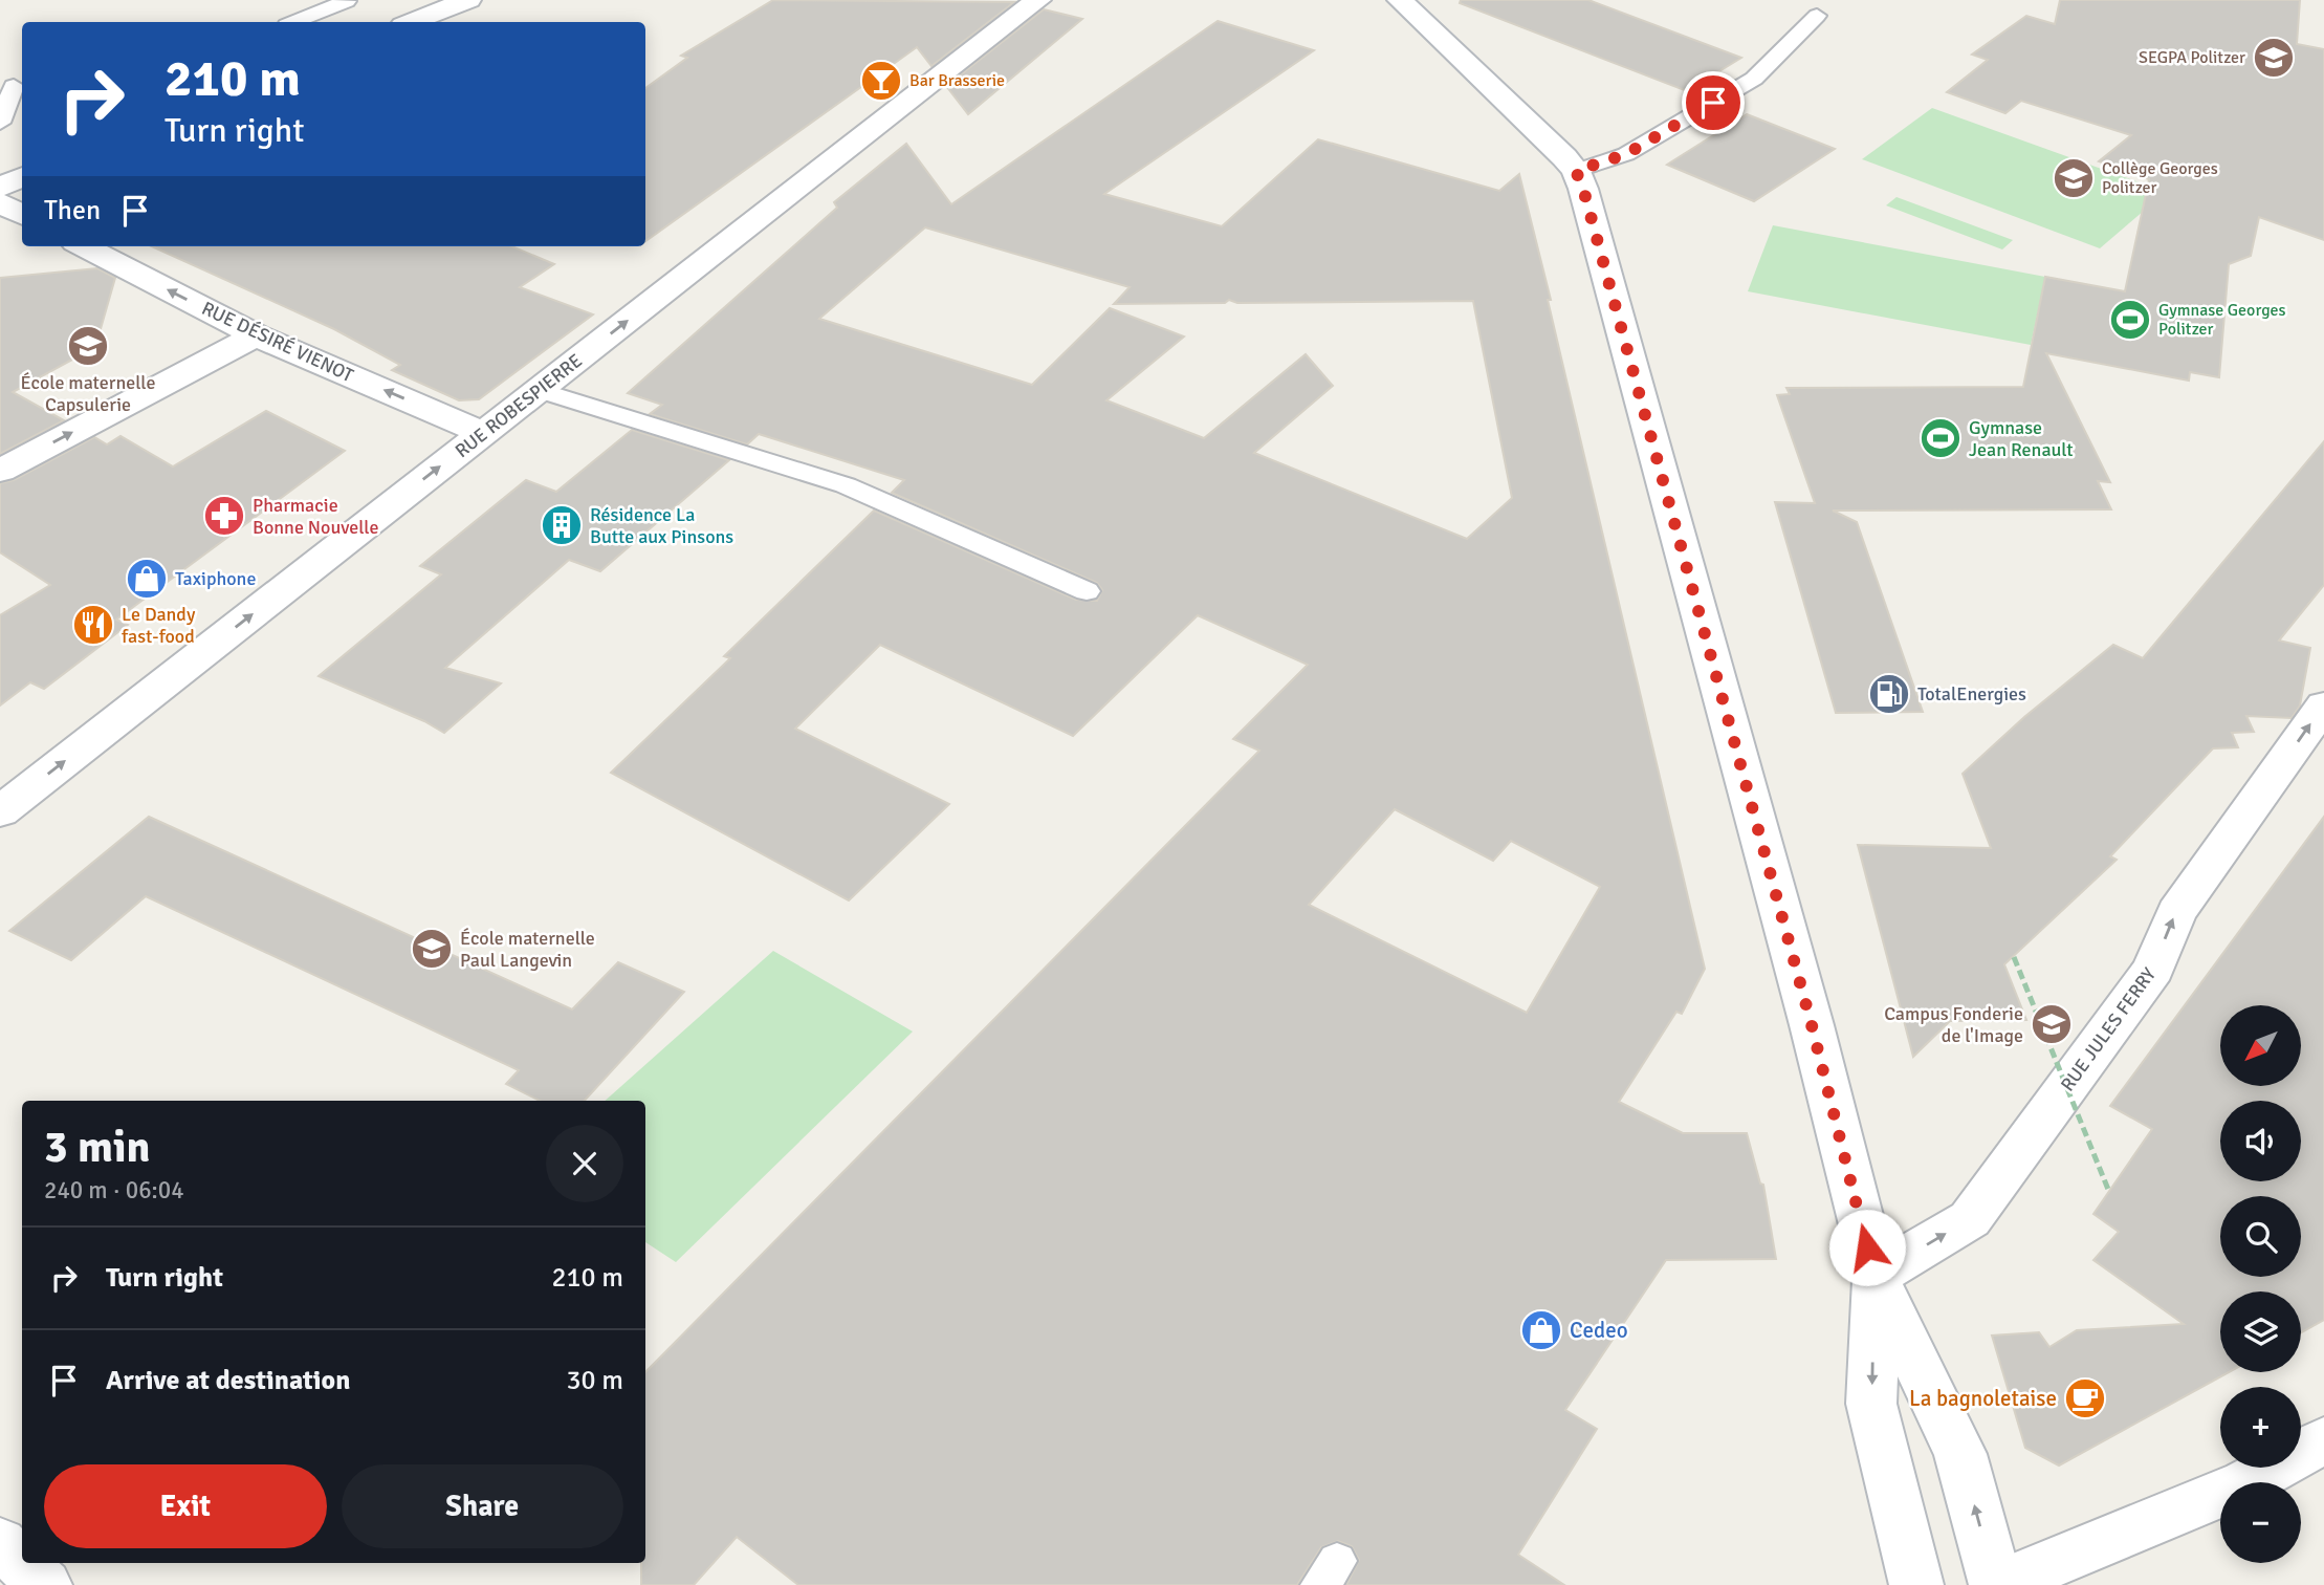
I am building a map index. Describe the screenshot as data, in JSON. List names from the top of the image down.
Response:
{
  "streets": {
    "street": ["RUE DÉSIRÉ VIENOT", "RUE ROBESPIERRE", "RUE JULES FERRY"]
  },
  "crossings": [
    ["RUE DÉSIRÉ VIENOT", "RUE ROBESPIERRE"]
  ],
  "one_way": ["RUE DÉSIRÉ VIENOT", "RUE ROBESPIERRE", "RUE JULES FERRY"],
  "places": {
    "school or university": [
      "SEGPA Politzer",
      "Collège Georges Politzer",
      "École maternelle Capsulerie",
      "École maternelle Paul Langevin",
      "Campus Fonderie de l'Image"
    ],
    "bar": ["Bar Brasserie"],
    "sports": ["Gymnase Georges Politzer", "Gymnase Jean Renault"],
    "pharmacy": ["Pharmacie Bonne Nouvelle"],
    "building": ["Résidence La Butte aux Pinsons"],
    "shop": ["Taxiphone", "Cedeo"],
    "restaurant": ["Le Dandy fast-food"],
    "fuel station": ["TotalEnergies"],
    "cafe": ["La bagnoletaise"]
  },
  "north": "bottom left",
  "page": {
    "turn": ["210 m", "Turn right"],
    "then": "Then",
    "map_buttons": ["+", "−"],
    "heading": ["3 min", "240 m · 06:04"],
    "list": [
      {
        "name": "Turn right",
        "value": "210 m"
      },
      {
        "name": "Arrive at destination",
        "value": "30 m"
      }
    ],
    "buttons": ["Exit", "Share"]
  }
}
